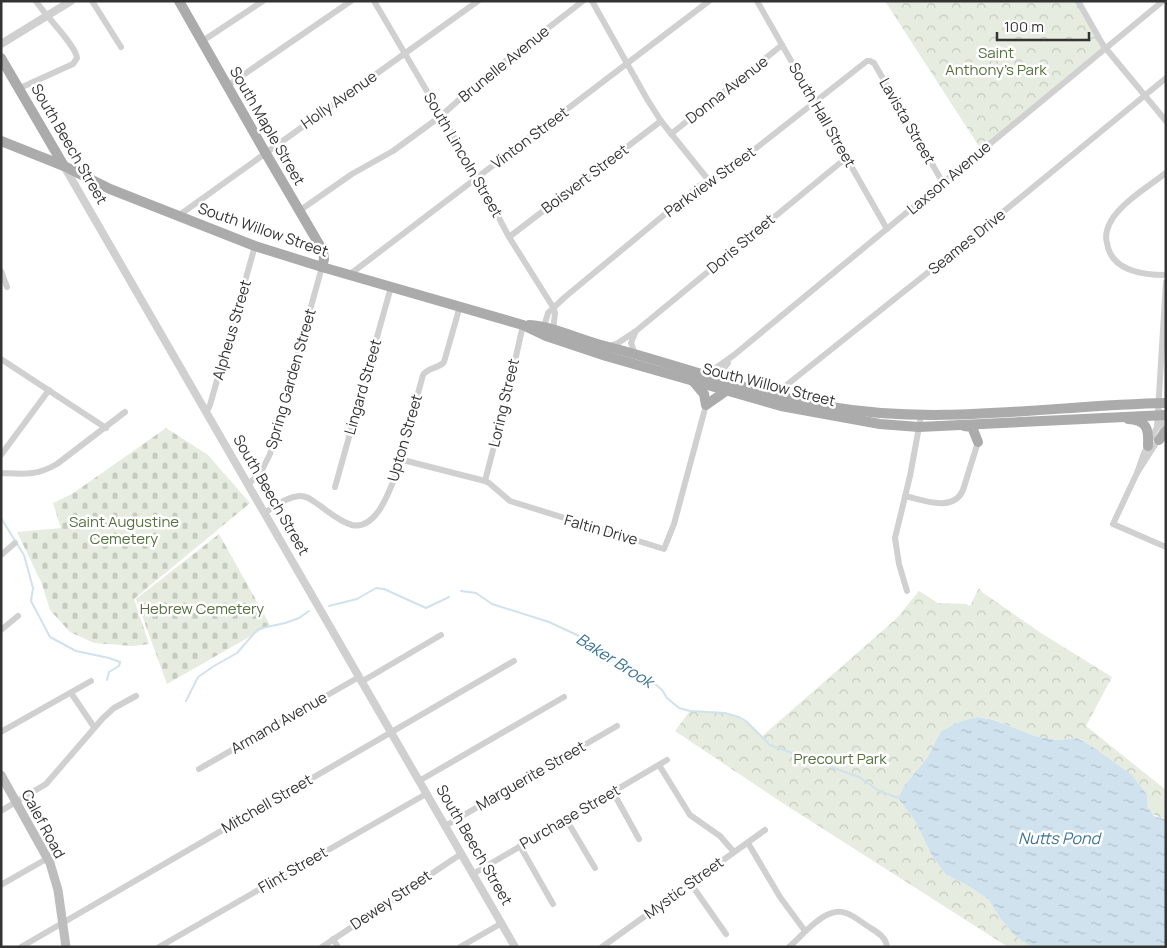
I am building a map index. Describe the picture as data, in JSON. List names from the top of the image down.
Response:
{
  "streets": {
    "main road": [
      "South Maple Street",
      "South Beech Street",
      "South Willow Street",
      "Calef Road"
    ],
    "street": [
      "Brunelle Avenue",
      "Donna Avenue",
      "Holly Avenue",
      "South Hall Street",
      "Lavista Street",
      "Vinton Street",
      "South Lincoln Street",
      "Laxson Avenue",
      "Boisvert Street",
      "Parkview Street",
      "Seames Drive",
      "Doris Street",
      "Alpheus Street",
      "Spring Garden Street",
      "Lingard Street",
      "Loring Street",
      "Upton Street",
      "Faltin Drive",
      "Armand Avenue",
      "Marguerite Street",
      "Mitchell Street",
      "Purchase Street",
      "Flint Street",
      "Mystic Street",
      "Dewey Street"
    ]
  },
  "crossings": [
    ["Brunelle Avenue", "South Maple Street"],
    ["Brunelle Avenue", "South Lincoln Street"],
    ["Donna Avenue", "South Hall Street"],
    ["Holly Avenue", "South Maple Street"],
    ["Holly Avenue", "South Lincoln Street"],
    ["Holly Avenue", "South Willow Street"],
    ["South Hall Street", "Laxson Avenue"],
    ["South Hall Street", "Parkview Street"],
    ["South Hall Street", "Doris Street"],
    ["Lavista Street", "Laxson Avenue"],
    ["Lavista Street", "Parkview Street"],
    ["South Maple Street", "South Willow Street"],
    ["South Maple Street", "Spring Garden Street"],
    ["Vinton Street", "South Lincoln Street"],
    ["Vinton Street", "South Willow Street"],
    ["South Beech Street", "South Willow Street"],
    ["South Beech Street", "Alpheus Street"],
    ["South Beech Street", "Spring Garden Street"],
    ["South Beech Street", "Upton Street"],
    ["South Beech Street", "Armand Avenue"],
    ["South Beech Street", "Marguerite Street"],
    ["South Beech Street", "Mitchell Street"],
    ["South Beech Street", "Purchase Street"],
    ["South Beech Street", "Flint Street"],
    ["South Beech Street", "Dewey Street"],
    ["South Lincoln Street", "Boisvert Street"],
    ["South Lincoln Street", "Parkview Street"],
    ["South Lincoln Street", "South Willow Street"],
    ["Laxson Avenue", "South Willow Street"],
    ["South Willow Street", "Seames Drive"],
    ["South Willow Street", "Doris Street"],
    ["South Willow Street", "Alpheus Street"],
    ["South Willow Street", "Spring Garden Street"],
    ["South Willow Street", "Lingard Street"],
    ["South Willow Street", "Loring Street"],
    ["South Willow Street", "Upton Street"],
    ["Loring Street", "Faltin Drive"],
    ["Upton Street", "Faltin Drive"],
    ["Mitchell Street", "Calef Road"]
  ],
  "water": ["Baker Brook", "Nutts Pond"],
  "parks": [
    "Saint Anthony's Park",
    "Saint Augustine Cemetery",
    "Hebrew Cemetery",
    "Precourt Park"
  ],
  "scale_bar": "100 m"
}
